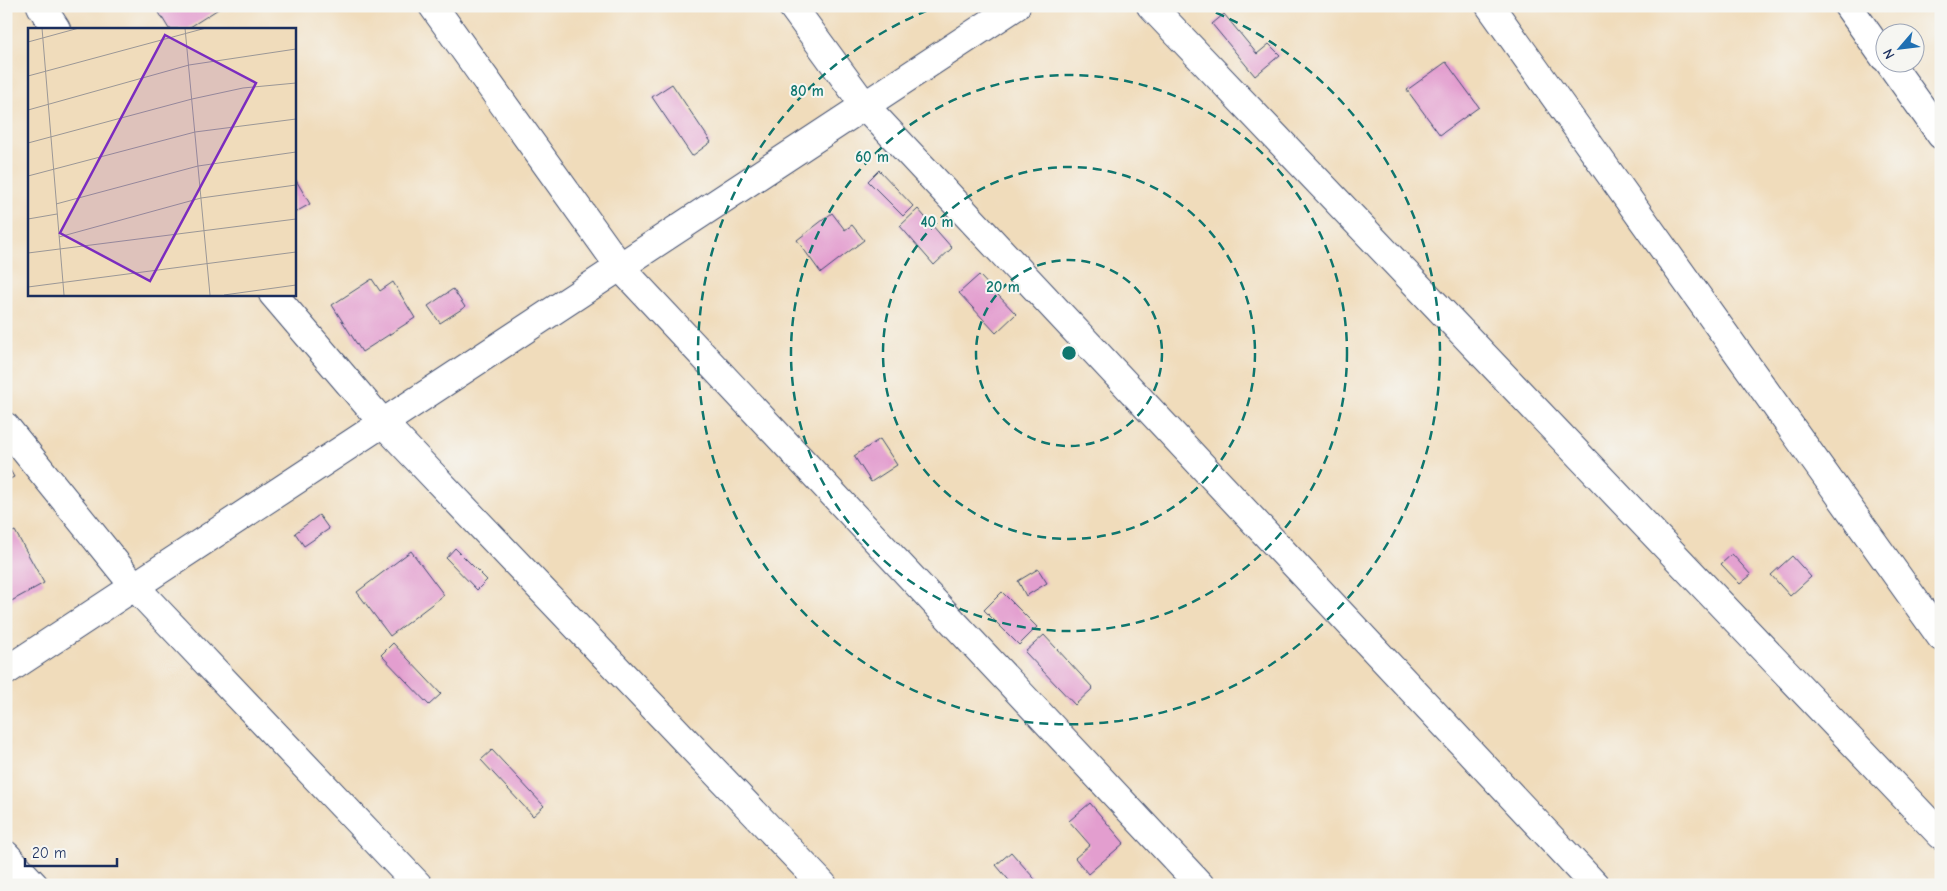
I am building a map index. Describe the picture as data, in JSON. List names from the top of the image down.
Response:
{
  "scale_bar": "20 m",
  "north": "bottom left",
  "rings": [
    "80 m",
    "60 m",
    "40 m",
    "20 m"
  ]
}
